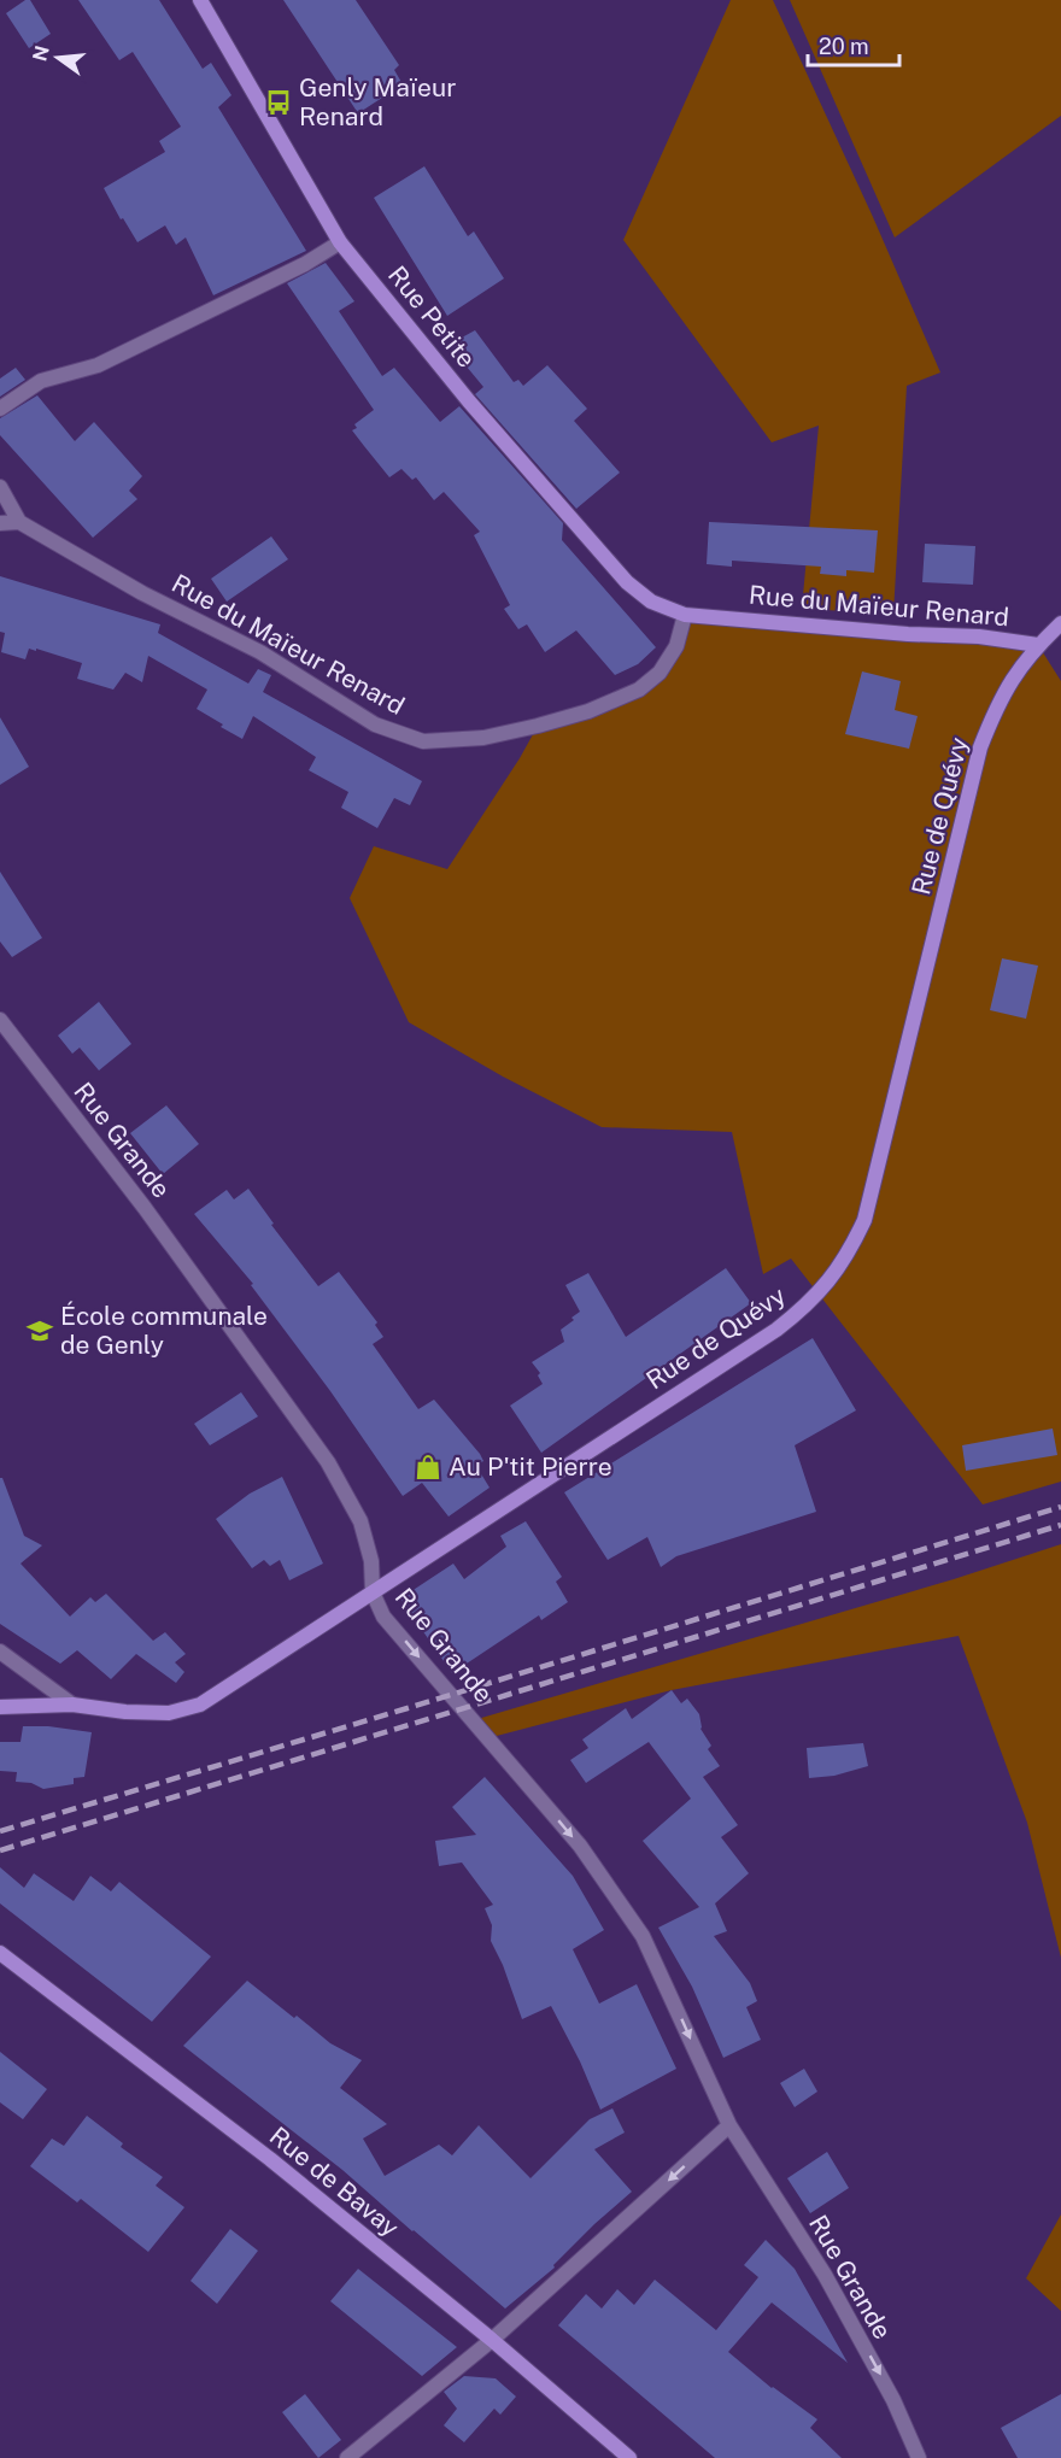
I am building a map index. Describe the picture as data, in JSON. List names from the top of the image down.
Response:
{
  "streets": {
    "main road": [
      "Rue Petite",
      "Rue du Maïeur Renard",
      "Rue de Quévy",
      "Rue de Bavay"
    ],
    "street": ["Rue Grande"]
  },
  "crossings": [
    ["Rue Petite", "Rue du Maïeur Renard"],
    ["Rue du Maïeur Renard", "Rue de Quévy"],
    ["Rue de Quévy", "Rue Grande"]
  ],
  "one_way": ["Rue Grande"],
  "places": {
    "bus stop": ["Genly Maïeur Renard"],
    "school or university": ["École communale de Genly"],
    "shop": ["Au P'tit Pierre"]
  },
  "scale_bar": "20 m",
  "north": "left"
}
